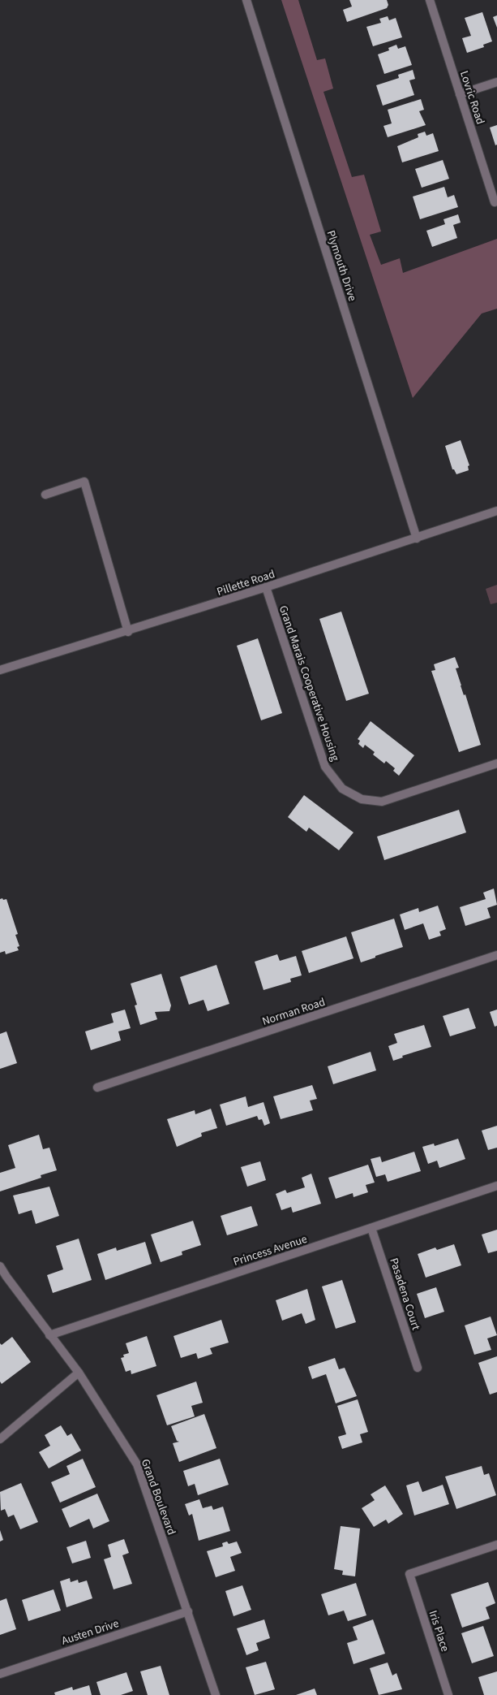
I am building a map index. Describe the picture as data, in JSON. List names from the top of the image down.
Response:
{
  "streets": {
    "street": [
      "Lovric Road",
      "Plymouth Drive",
      "Pillette Road",
      "Grand Marais Cooperative Housing",
      "Norman Road",
      "Princess Avenue",
      "Pasadena Court",
      "Grand Boulevard",
      "Iris Place",
      "Austen Drive"
    ]
  },
  "crossings": [
    ["Plymouth Drive", "Pillette Road"],
    ["Pillette Road", "Grand Marais Cooperative Housing"],
    ["Princess Avenue", "Pasadena Court"],
    ["Princess Avenue", "Grand Boulevard"],
    ["Grand Boulevard", "Austen Drive"]
  ]
}
